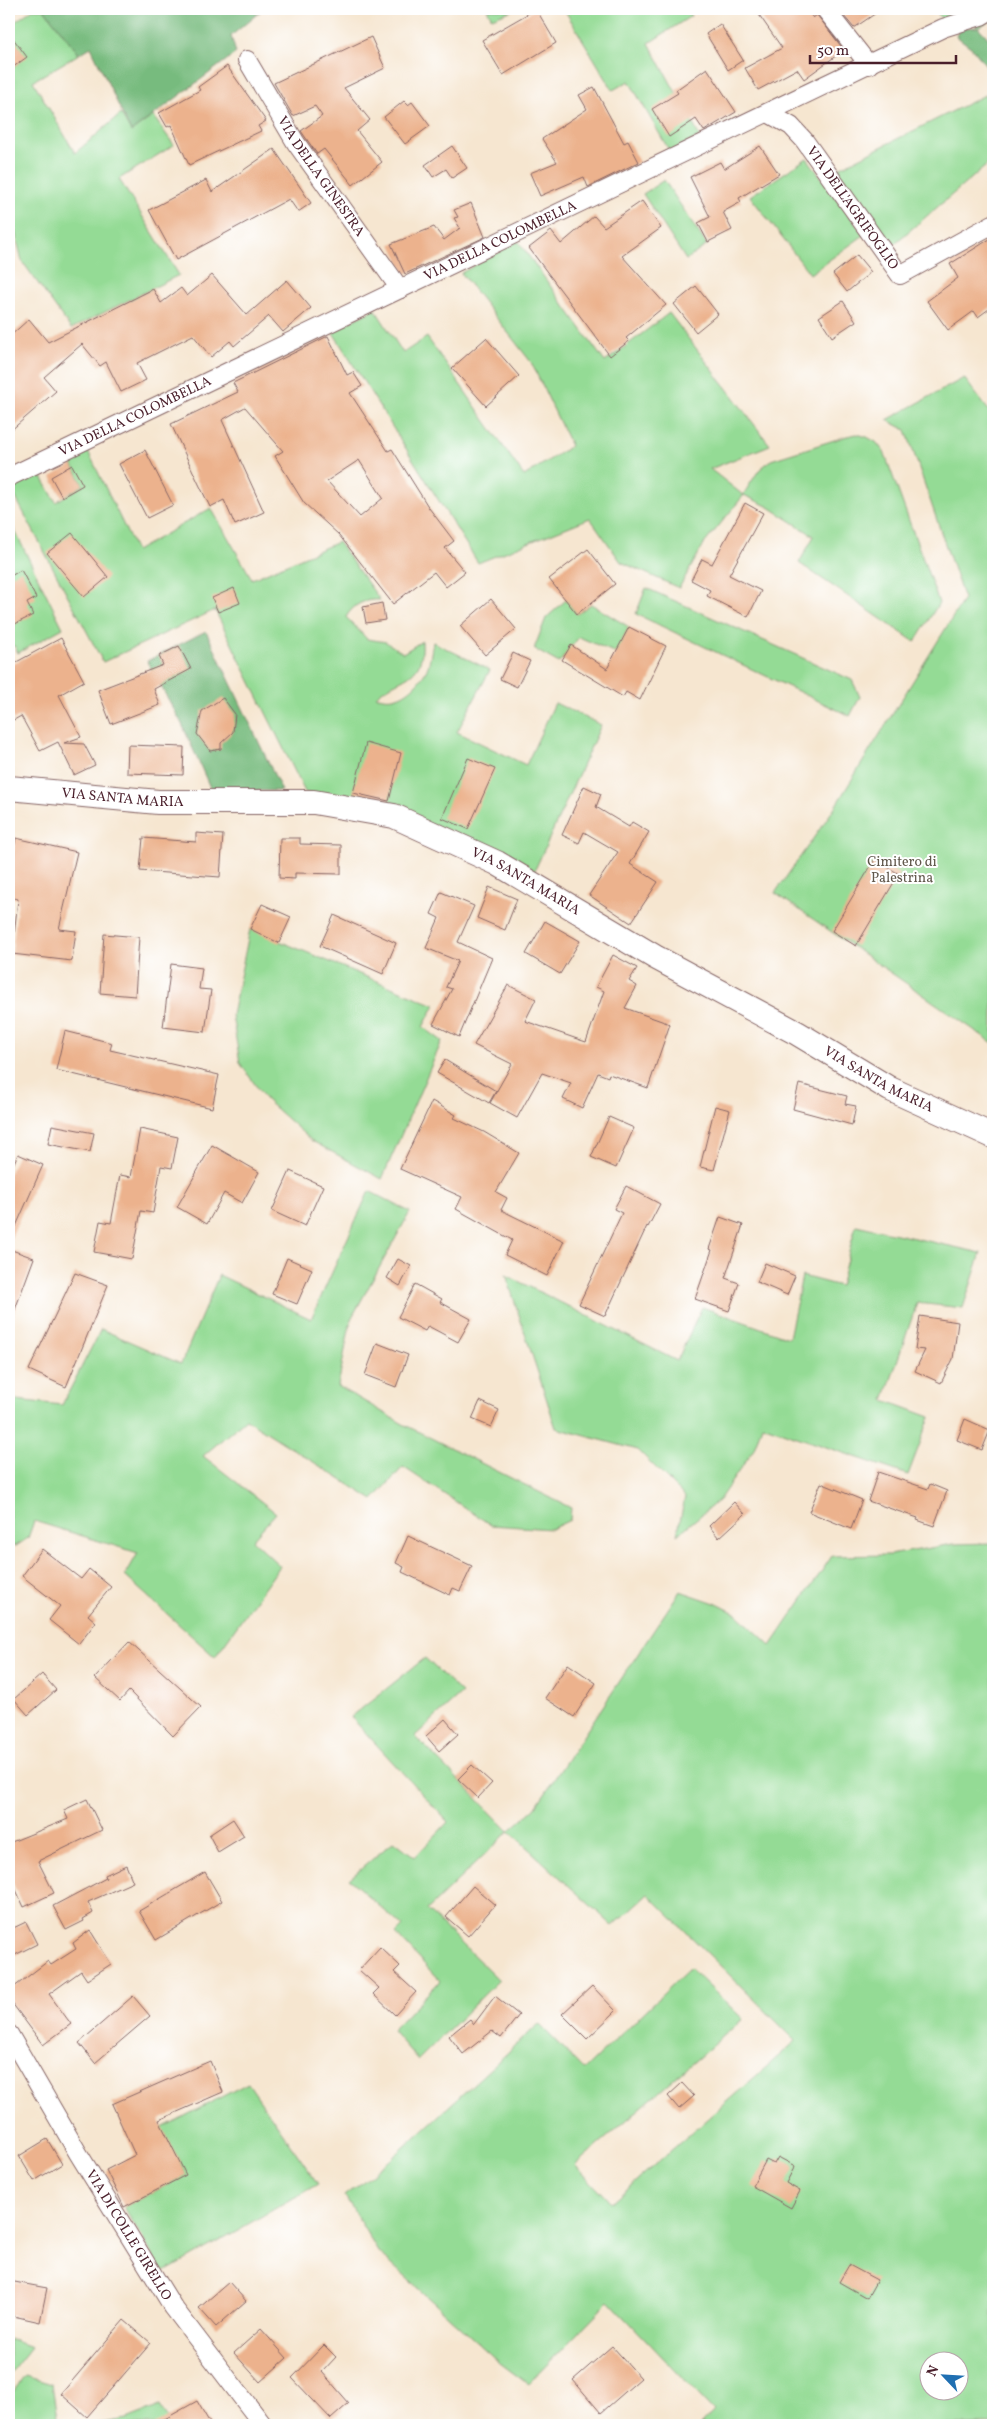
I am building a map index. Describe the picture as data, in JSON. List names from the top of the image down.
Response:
{
  "streets": {
    "street": [
      "VIA DELLA GINESTRA",
      "VIA DELL'AGRIFOGLIO",
      "VIA DELLA COLOMBELLA",
      "VIA SANTA MARIA",
      "VIA DI COLLE GIRELLO"
    ]
  },
  "crossings": [
    ["VIA DELLA GINESTRA", "VIA DELLA COLOMBELLA"],
    ["VIA DELL'AGRIFOGLIO", "VIA DELLA COLOMBELLA"]
  ],
  "parks": ["Cimitero di Palestrina"],
  "scale_bar": "50 m",
  "north": "top left"
}
